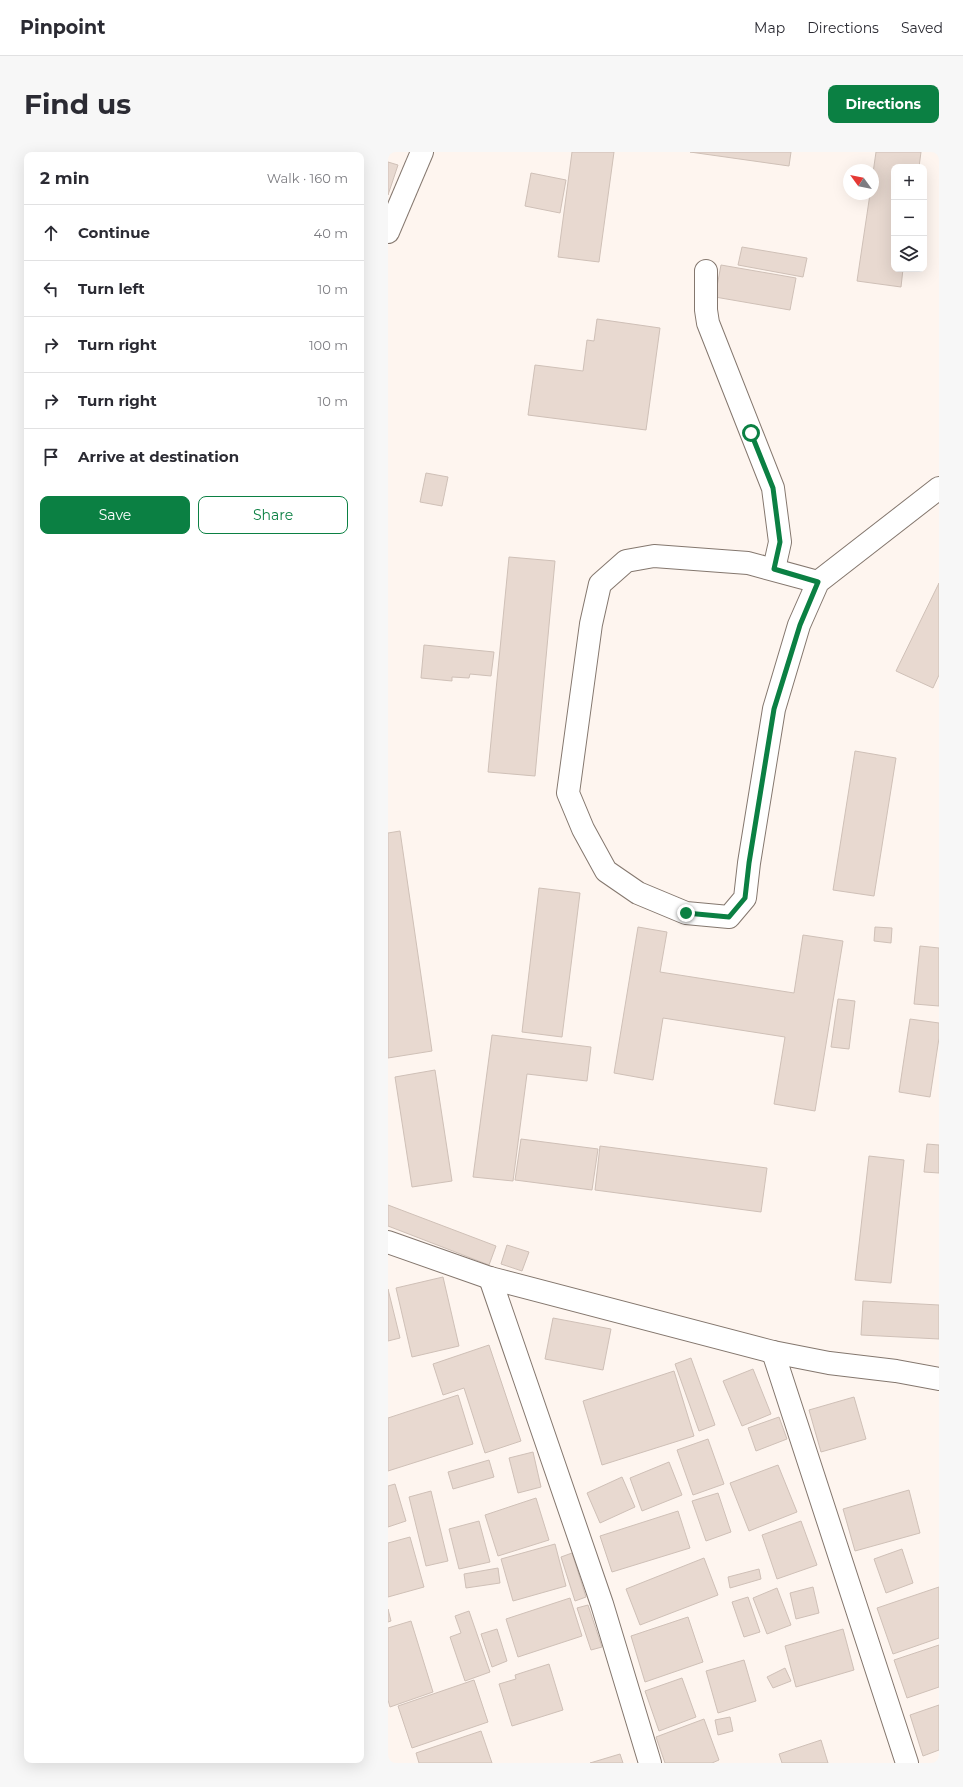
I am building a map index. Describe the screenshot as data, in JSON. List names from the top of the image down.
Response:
{
  "north": "top left",
  "page": {
    "header": "Pinpoint",
    "nav": ["Map", "Directions", "Saved"],
    "buttons": [
      "Directions",
      ["Save", "Share"]
    ],
    "title": "Find us",
    "heading": ["2 min", "Walk · 160 m"],
    "map_buttons": ["+", "−"],
    "list": [
      ["Continue", "40 m"],
      ["Turn left", "10 m"],
      ["Turn right", "100 m"],
      ["Turn right", "10 m"],
      "Arrive at destination"
    ]
  }
}
